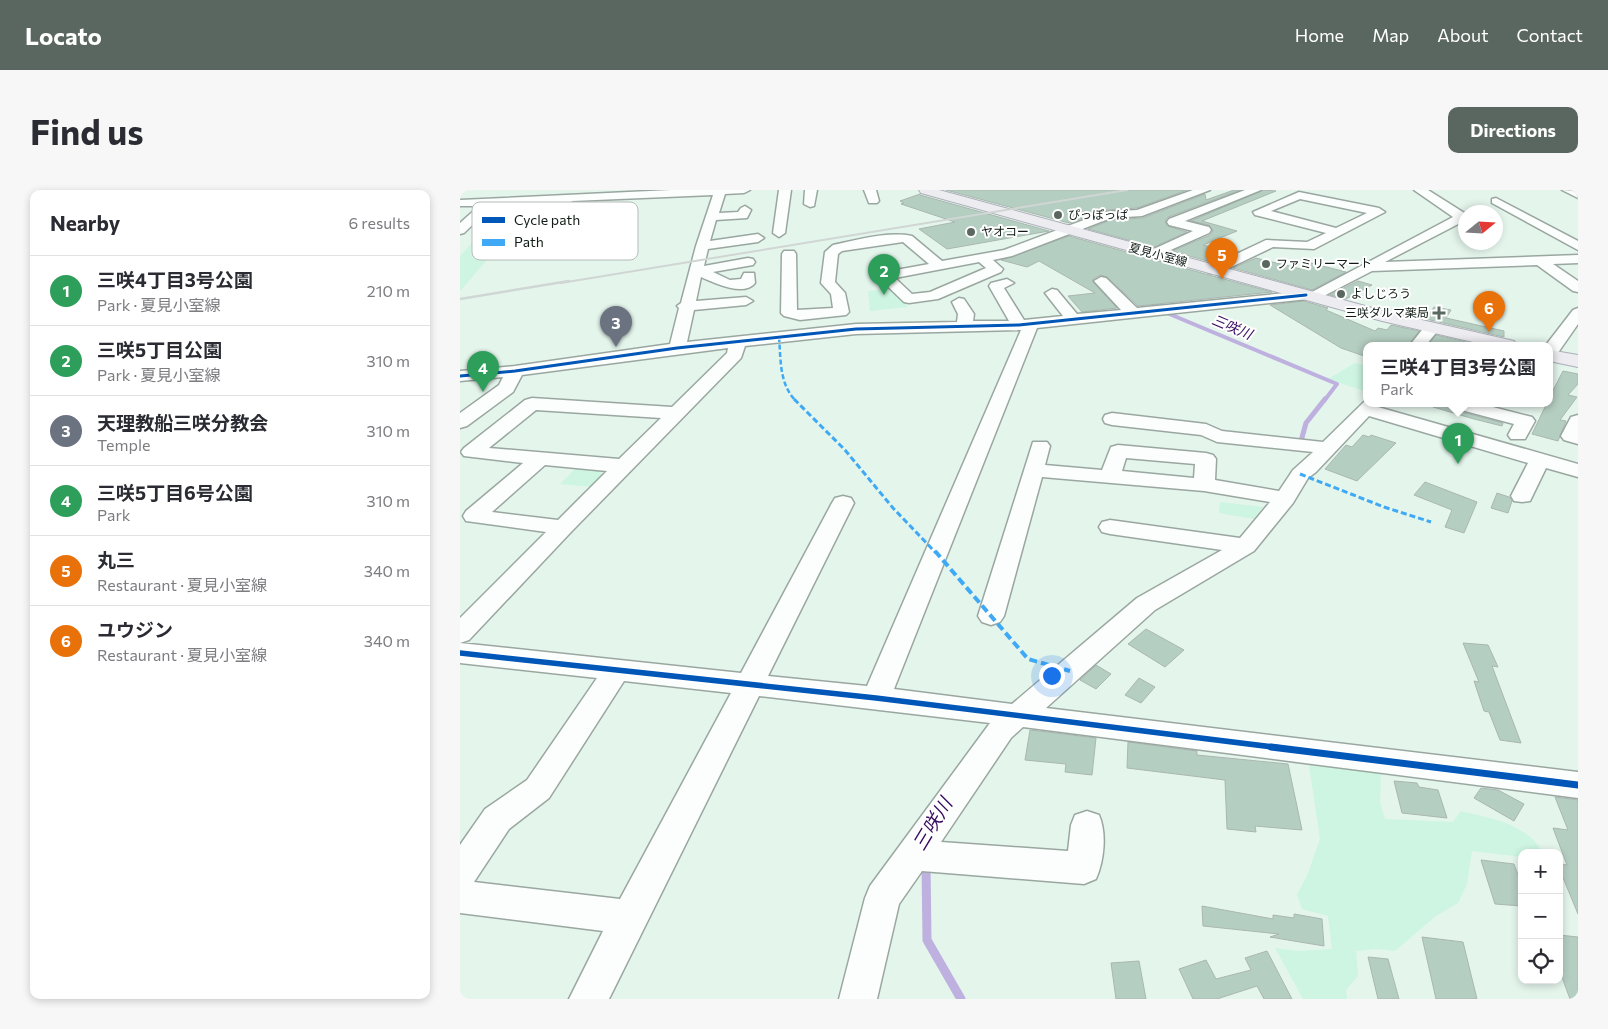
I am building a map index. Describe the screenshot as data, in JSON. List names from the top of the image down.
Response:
{
  "streets": {
    "main road": ["夏見小室線"]
  },
  "water": ["三咲川"],
  "places": {
    "other": [
      "ぴっぽっぱ",
      "ヤオコー",
      "ファミリーマート",
      "よしじろう"
    ],
    "health": ["三咲ダルマ薬局"]
  },
  "legend": ["Cycle path", "Path"],
  "north": "right",
  "page": {
    "header": "Locato",
    "nav": [
      "Home",
      "Map",
      "About",
      "Contact"
    ],
    "buttons": "Directions",
    "title": "Find us",
    "heading": ["Nearby", "6 results"],
    "pins": [
      "5",
      "2",
      "6",
      "3",
      "4",
      "1"
    ],
    "list": [
      {
        "mark": "1",
        "name": "三咲4丁目3号公園",
        "note": "Park · 夏見小室線",
        "value": "210 m"
      },
      {
        "mark": "2",
        "name": "三咲5丁目公園",
        "note": "Park · 夏見小室線",
        "value": "310 m"
      },
      {
        "mark": "3",
        "name": "天理教船三咲分教会",
        "note": "Temple",
        "value": "310 m"
      },
      {
        "mark": "4",
        "name": "三咲5丁目6号公園",
        "note": "Park",
        "value": "310 m"
      },
      {
        "mark": "5",
        "name": "丸三",
        "note": "Restaurant · 夏見小室線",
        "value": "340 m"
      },
      {
        "mark": "6",
        "name": "ユウジン",
        "note": "Restaurant · 夏見小室線",
        "value": "340 m"
      }
    ],
    "popup": ["三咲4丁目3号公園", "Park"],
    "map_buttons": ["+", "−"]
  }
}
